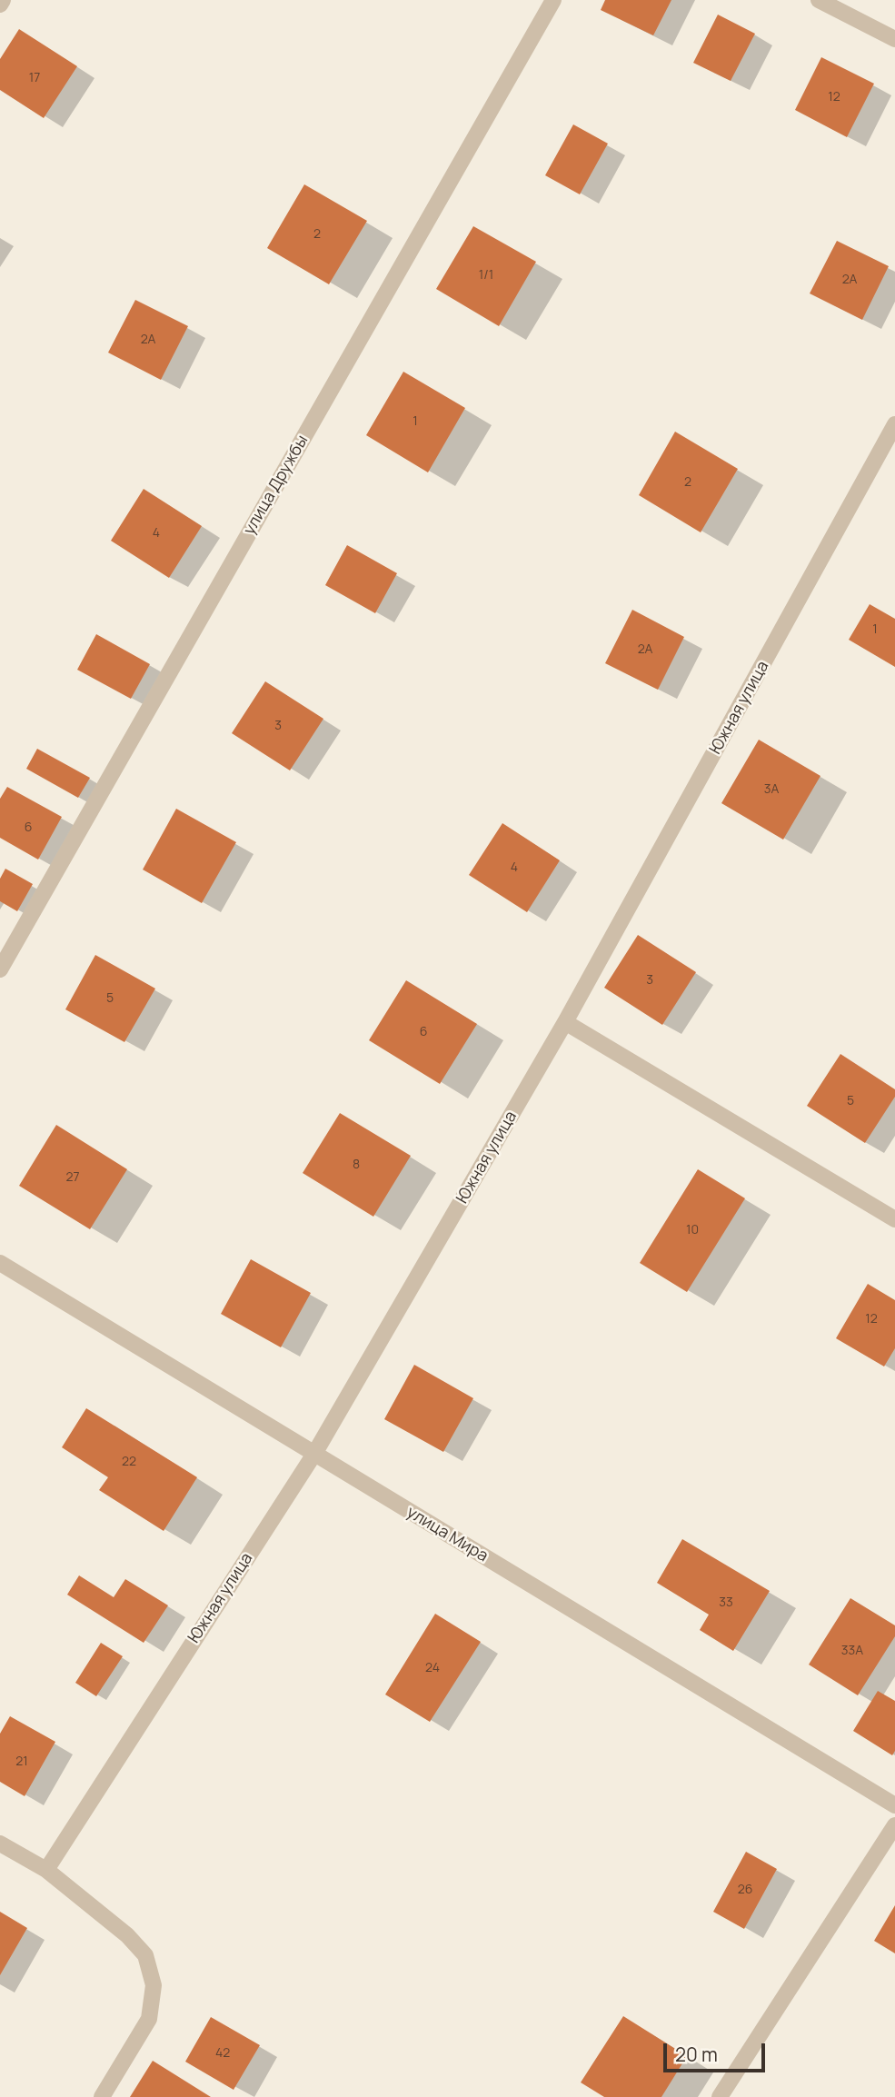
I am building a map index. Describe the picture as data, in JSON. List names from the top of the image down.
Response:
{
  "streets": {
    "street": ["улица Дружбы", "Южная улица", "улица Мира"]
  },
  "crossings": [
    ["Южная улица", "улица Мира"]
  ],
  "house_numbers": [
    "17",
    "12",
    "2",
    "1/1",
    "2А",
    "2А",
    "1",
    "2",
    "4",
    "1",
    "2А",
    "3",
    "3А",
    "6",
    "4",
    "3",
    "5",
    "6",
    "5",
    "8",
    "27",
    "10",
    "12",
    "22",
    "33",
    "33А",
    "24",
    "21",
    "26",
    "42"
  ],
  "scale_bar": "20 m"
}
